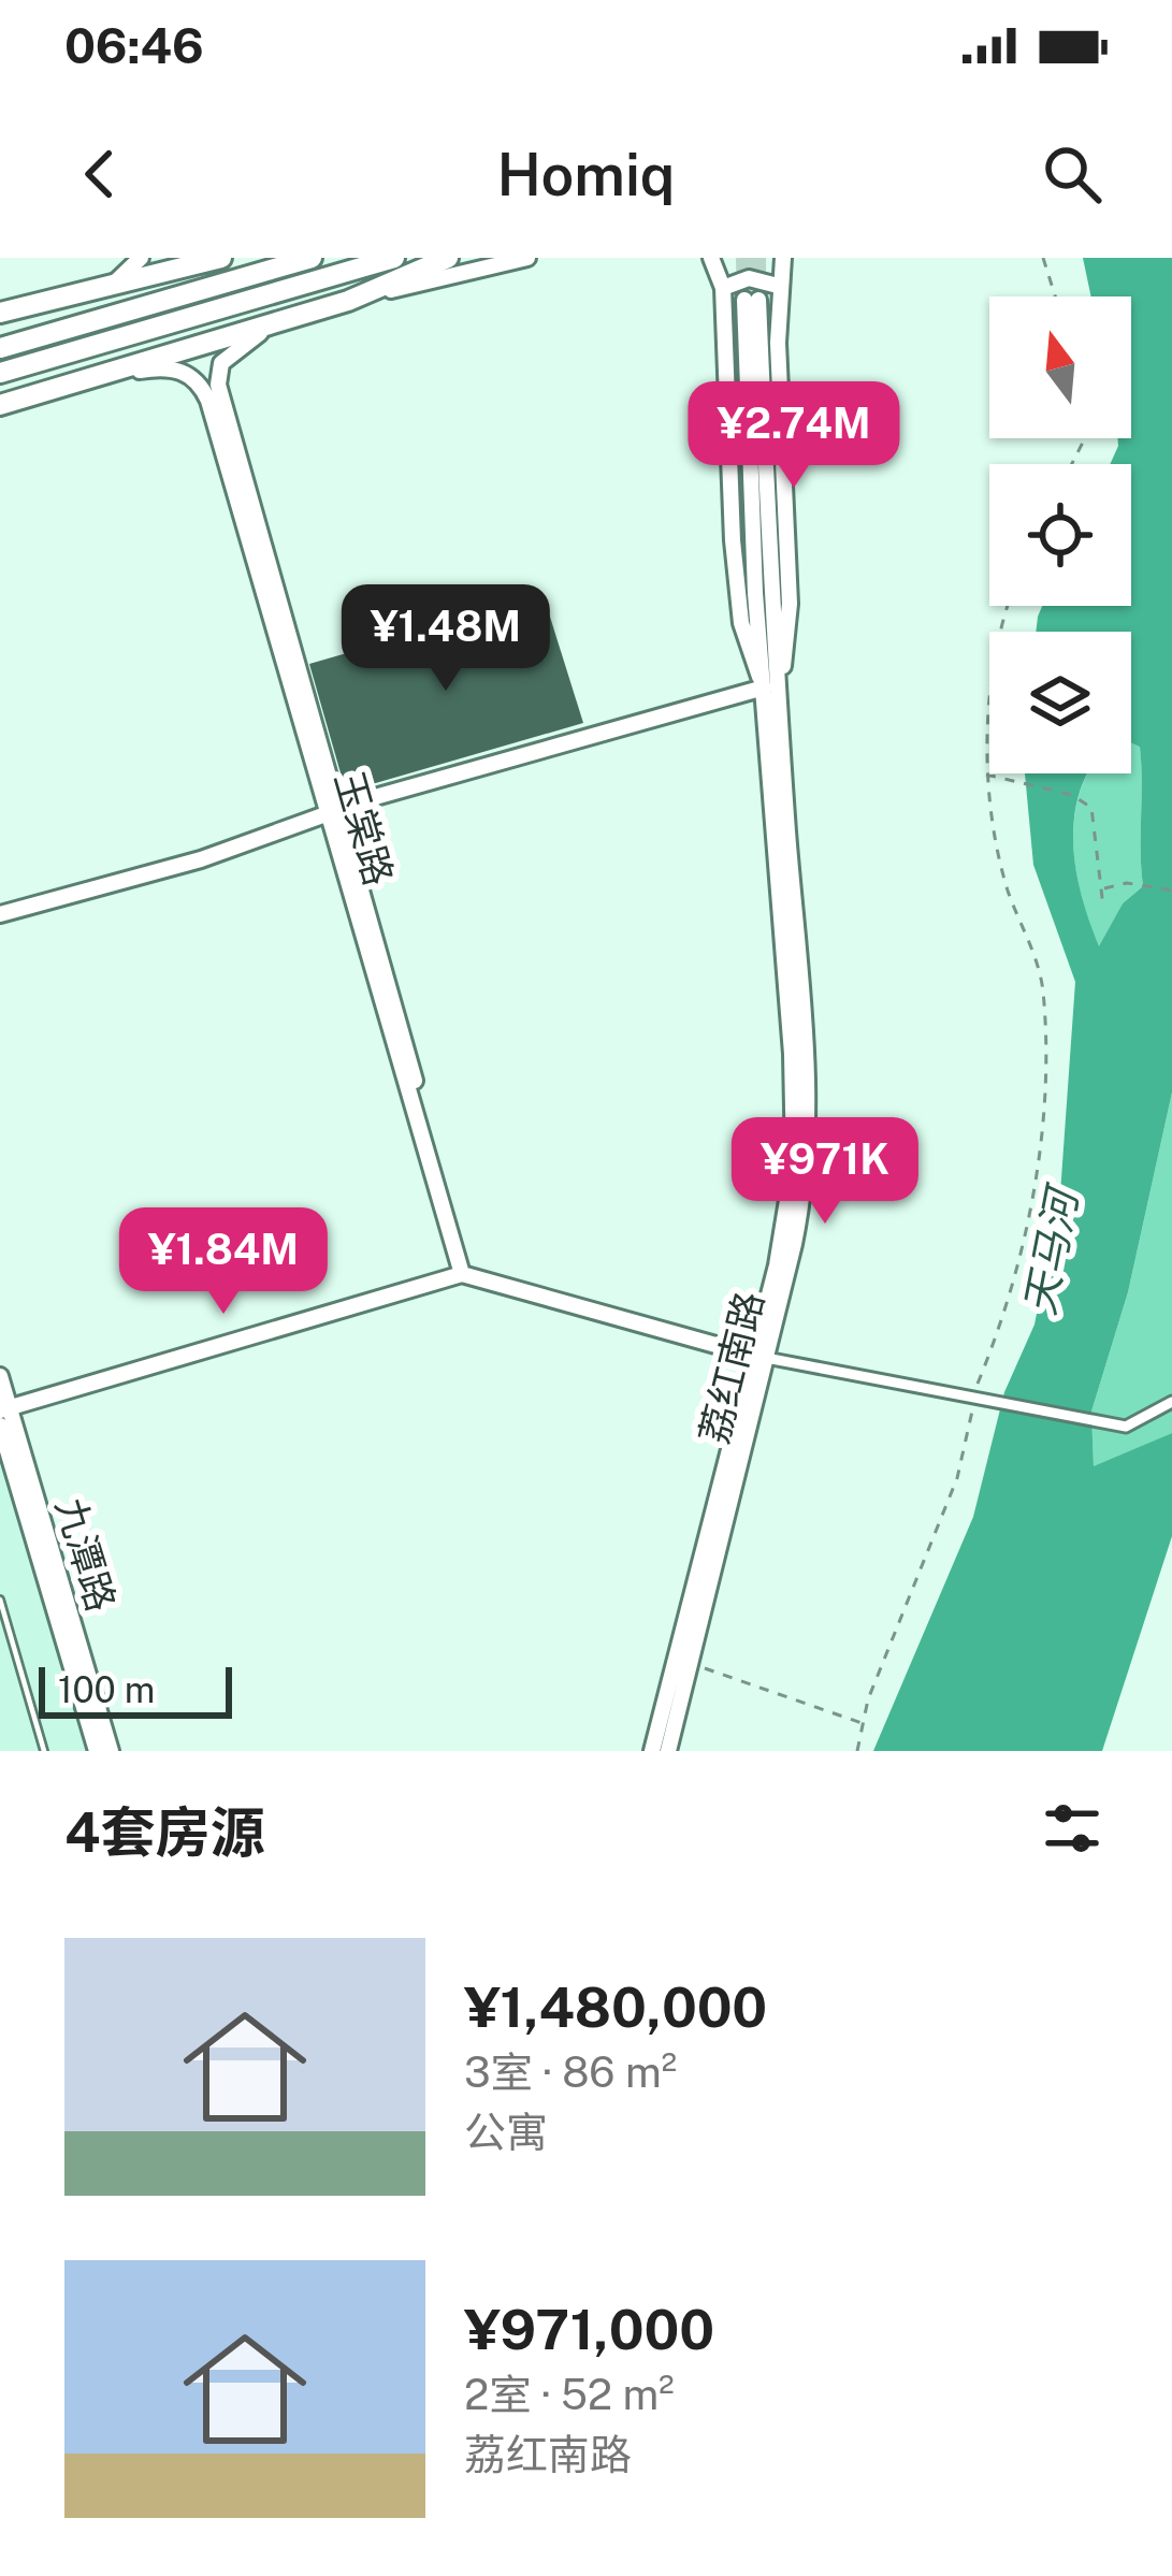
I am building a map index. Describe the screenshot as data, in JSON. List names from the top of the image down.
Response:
{
  "streets": {
    "street": ["玉棠路", "荔红南路", "九潭路"]
  },
  "water": ["天马河"],
  "scale_bar": "100 m",
  "north": "top",
  "page": {
    "status": "06:46",
    "header": "Homiq",
    "price": [
      "¥2.74M",
      "¥1.48M",
      "¥971K",
      "¥1.84M"
    ],
    "scale": "100 m",
    "heading": "4套房源",
    "list": [
      {
        "name": "¥1,480,000",
        "note": "3室 · 86 m² · 公寓"
      },
      {
        "name": "¥971,000",
        "note": "2室 · 52 m² · 荔红南路"
      }
    ]
  }
}
